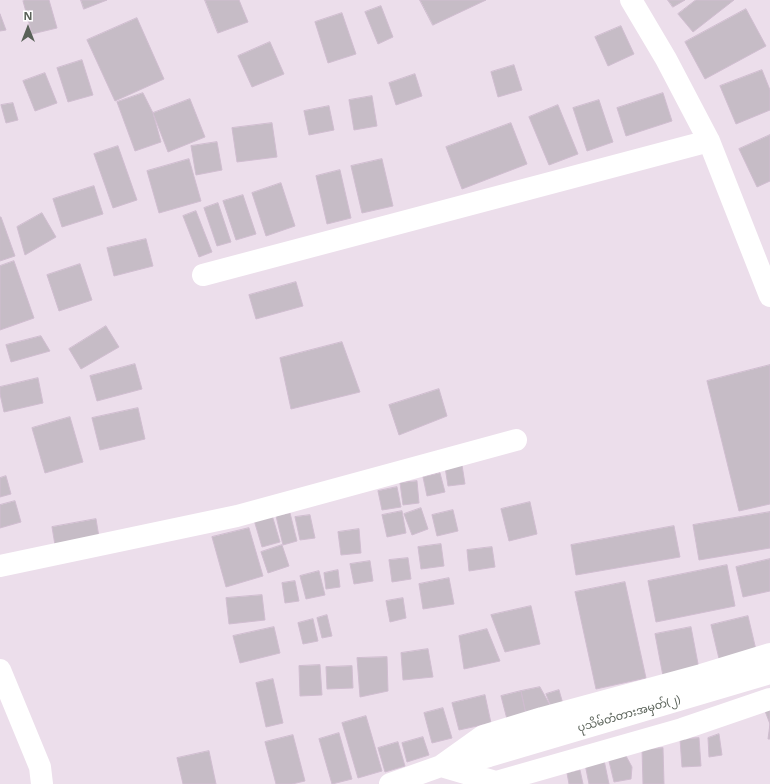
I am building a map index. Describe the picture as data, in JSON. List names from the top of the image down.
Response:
{
  "streets": {
    "street": ["ပုသိမ်တံတားအမှတ်(၂)"]
  },
  "north": "top"
}
